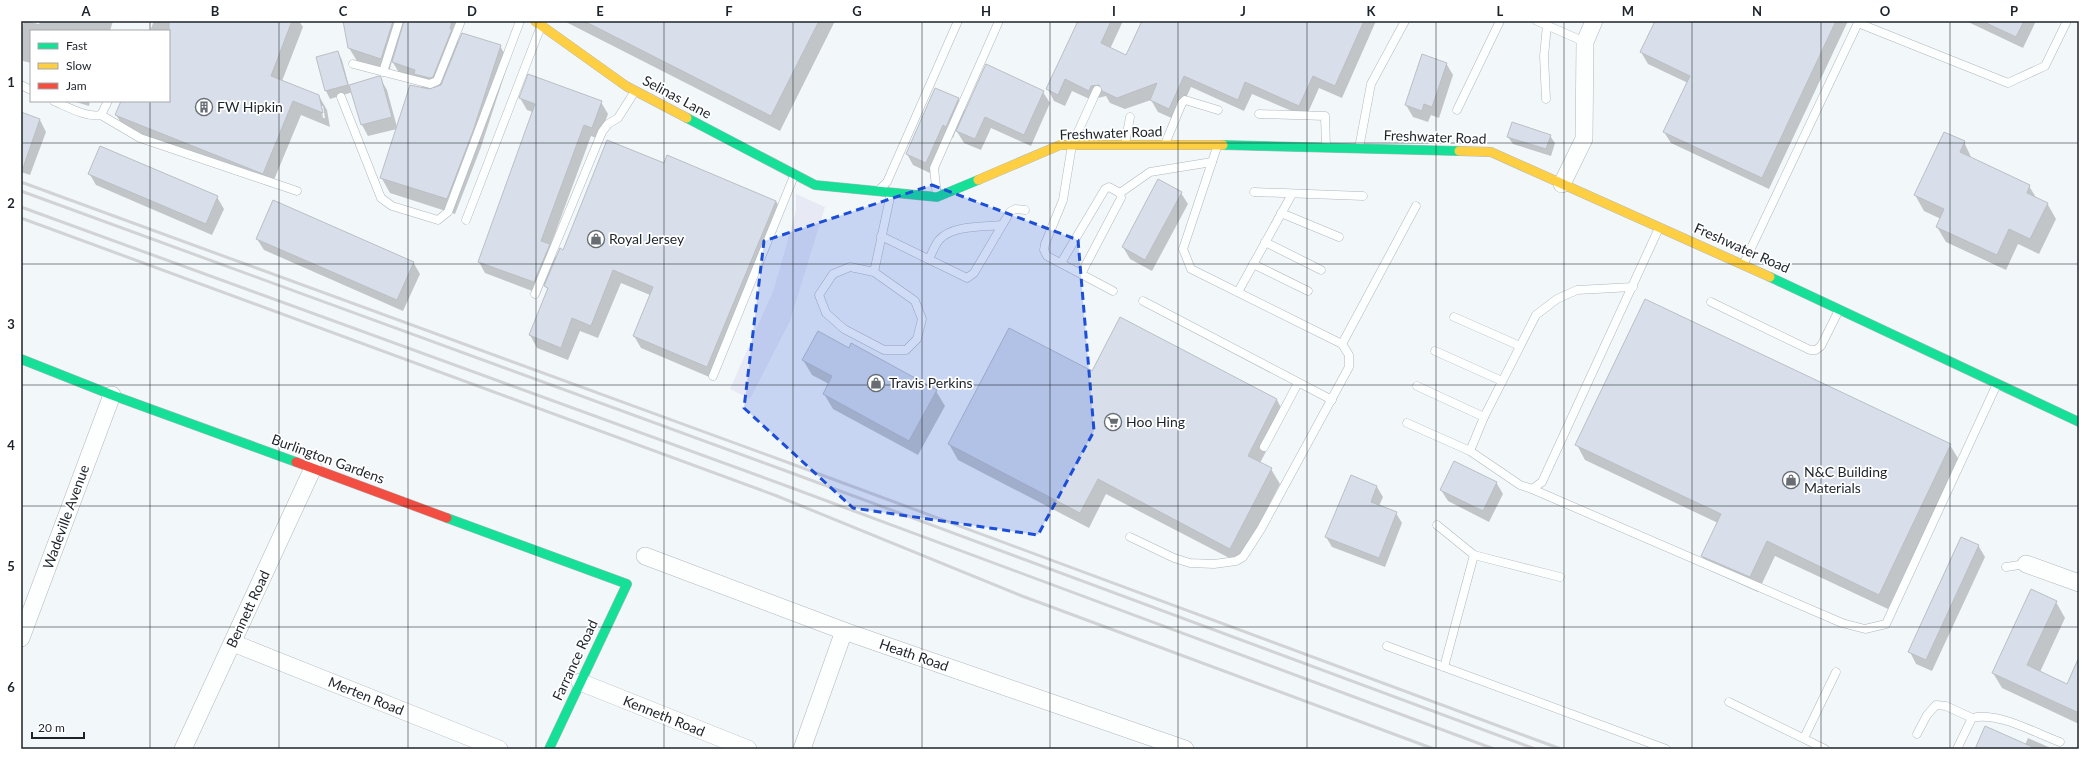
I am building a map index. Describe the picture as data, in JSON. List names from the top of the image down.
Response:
{
  "streets": {
    "street": [
      "Selinas Lane",
      "Freshwater Road",
      "Burlington Gardens",
      "Wadeville Avenue",
      "Bennett Road",
      "Heath Road",
      "Farrance Road",
      "Merten Road",
      "Kenneth Road"
    ]
  },
  "crossings": [
    ["Selinas Lane", "Freshwater Road"],
    ["Burlington Gardens", "Wadeville Avenue"],
    ["Burlington Gardens", "Bennett Road"],
    ["Burlington Gardens", "Farrance Road"],
    ["Bennett Road", "Merten Road"],
    ["Farrance Road", "Kenneth Road"]
  ],
  "places": {
    "building": ["FW Hipkin"],
    "shop": ["Royal Jersey", "Travis Perkins", "N&C Building Materials"],
    "supermarket": ["Hoo Hing"]
  },
  "legend": ["Fast", "Slow", "Jam"],
  "scale_bar": "20 m",
  "grid": {
    "columns": [
      "A",
      "B",
      "C",
      "D",
      "E",
      "F",
      "G",
      "H",
      "I",
      "J",
      "K",
      "L",
      "M",
      "N",
      "O",
      "P"
    ],
    "rows": [
      "1",
      "2",
      "3",
      "4",
      "5",
      "6"
    ]
  }
}
